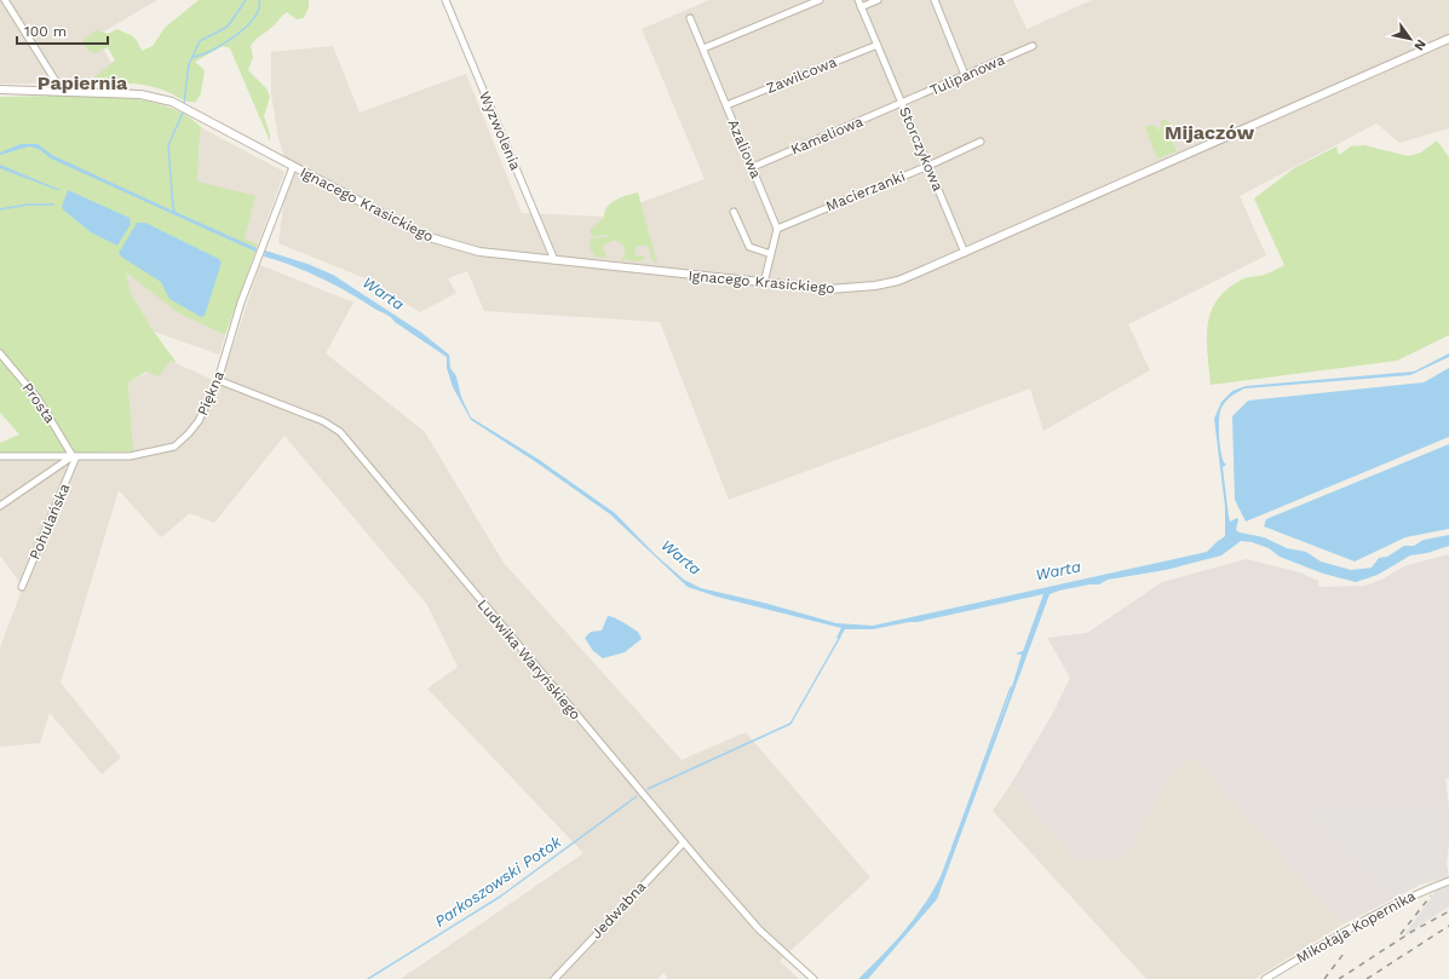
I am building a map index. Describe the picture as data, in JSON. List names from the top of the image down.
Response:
{
  "streets": {
    "street": [
      "Zawilcowa",
      "Tulipanowa",
      "Wyzwolenia",
      "Kameliowa",
      "Azaliowa",
      "Storczykowa",
      "Macierzanki",
      "Ignacego Krasickiego",
      "Piękna",
      "Prosta",
      "Pohulańska",
      "Ludwika Waryńskiego",
      "Jedwabna",
      "Mikołaja Kopernika"
    ]
  },
  "crossings": [
    ["Zawilcowa", "Azaliowa"],
    ["Zawilcowa", "Storczykowa"],
    ["Tulipanowa", "Kameliowa"],
    ["Tulipanowa", "Storczykowa"],
    ["Wyzwolenia", "Ignacego Krasickiego"],
    ["Kameliowa", "Azaliowa"],
    ["Kameliowa", "Storczykowa"],
    ["Azaliowa", "Macierzanki"],
    ["Storczykowa", "Macierzanki"],
    ["Storczykowa", "Ignacego Krasickiego"],
    ["Ignacego Krasickiego", "Piękna"],
    ["Piękna", "Prosta"],
    ["Piękna", "Pohulańska"],
    ["Piękna", "Ludwika Waryńskiego"],
    ["Prosta", "Pohulańska"],
    ["Ludwika Waryńskiego", "Jedwabna"]
  ],
  "districts": ["Papiernia", "Mijaczów"],
  "water": ["Warta", "Parkoszowski Potok"],
  "scale_bar": "100 m",
  "north": "bottom right"
}
